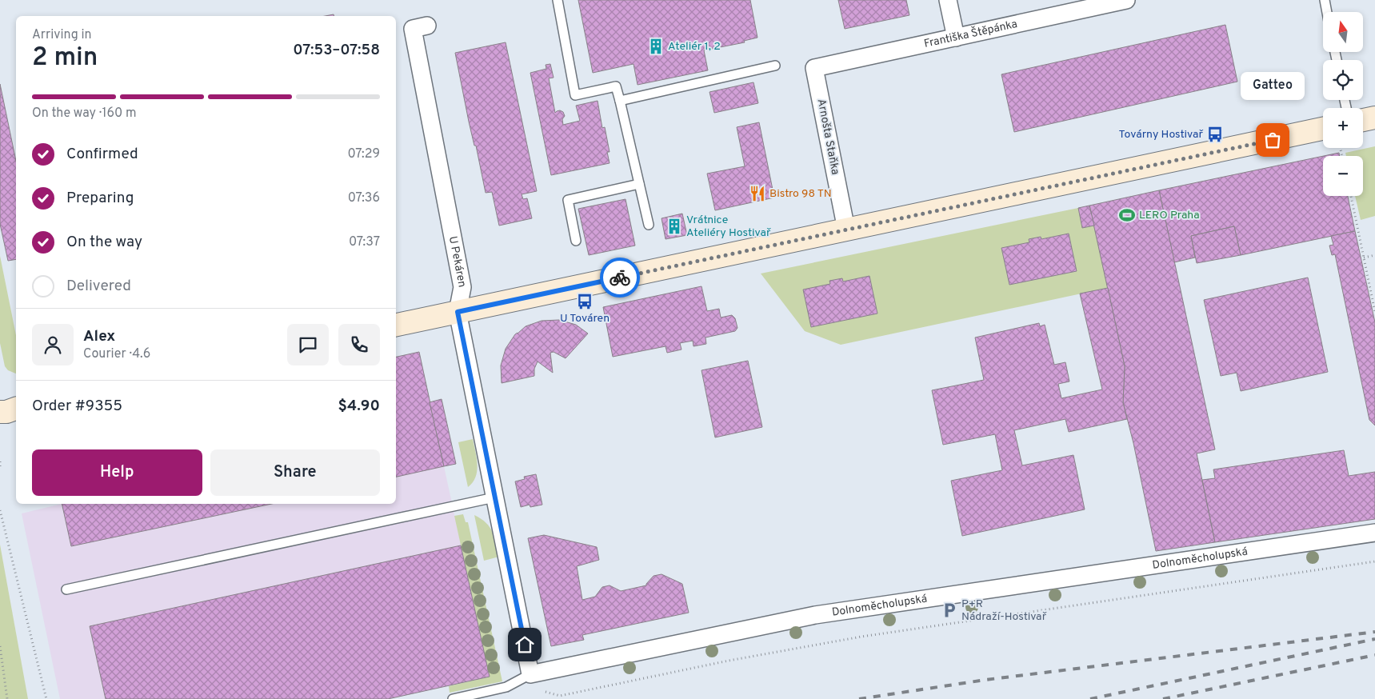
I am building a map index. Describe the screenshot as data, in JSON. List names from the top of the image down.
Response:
{
  "streets": {
    "street": [
      "Františka Štěpánka",
      "Arnošta Staňka",
      "U Pekáren",
      "Dolnoměcholupská"
    ]
  },
  "crossings": [
    ["Františka Štěpánka", "Arnošta Staňka"],
    ["U Pekáren", "Dolnoměcholupská"]
  ],
  "places": {
    "building": ["Ateliér 1, 2", "Vrátnice Ateliéry Hostivař"],
    "bus stop": ["Továrny Hostivař", "U Továren"],
    "other": ["Gatteo"],
    "restaurant": ["Bistro 98 TN"],
    "sports": ["LERO Praha"],
    "parking": ["P+R Nádraží-Hostivař"]
  },
  "north": "top",
  "page": {
    "map_buttons": ["+", "−"],
    "heading": ["2 min", "Arriving in", "07:53–07:58"],
    "panel": [
      "Alex",
      "Courier · 4.6",
      "Order #9355",
      "$4.90"
    ],
    "bubble": "Gatteo",
    "bar": "On the way · 160 m",
    "list": [
      ["Confirmed", "07:29"],
      ["Preparing", "07:36"],
      ["On the way", "07:37"],
      "Delivered"
    ],
    "buttons": ["Help", "Share"]
  }
}
